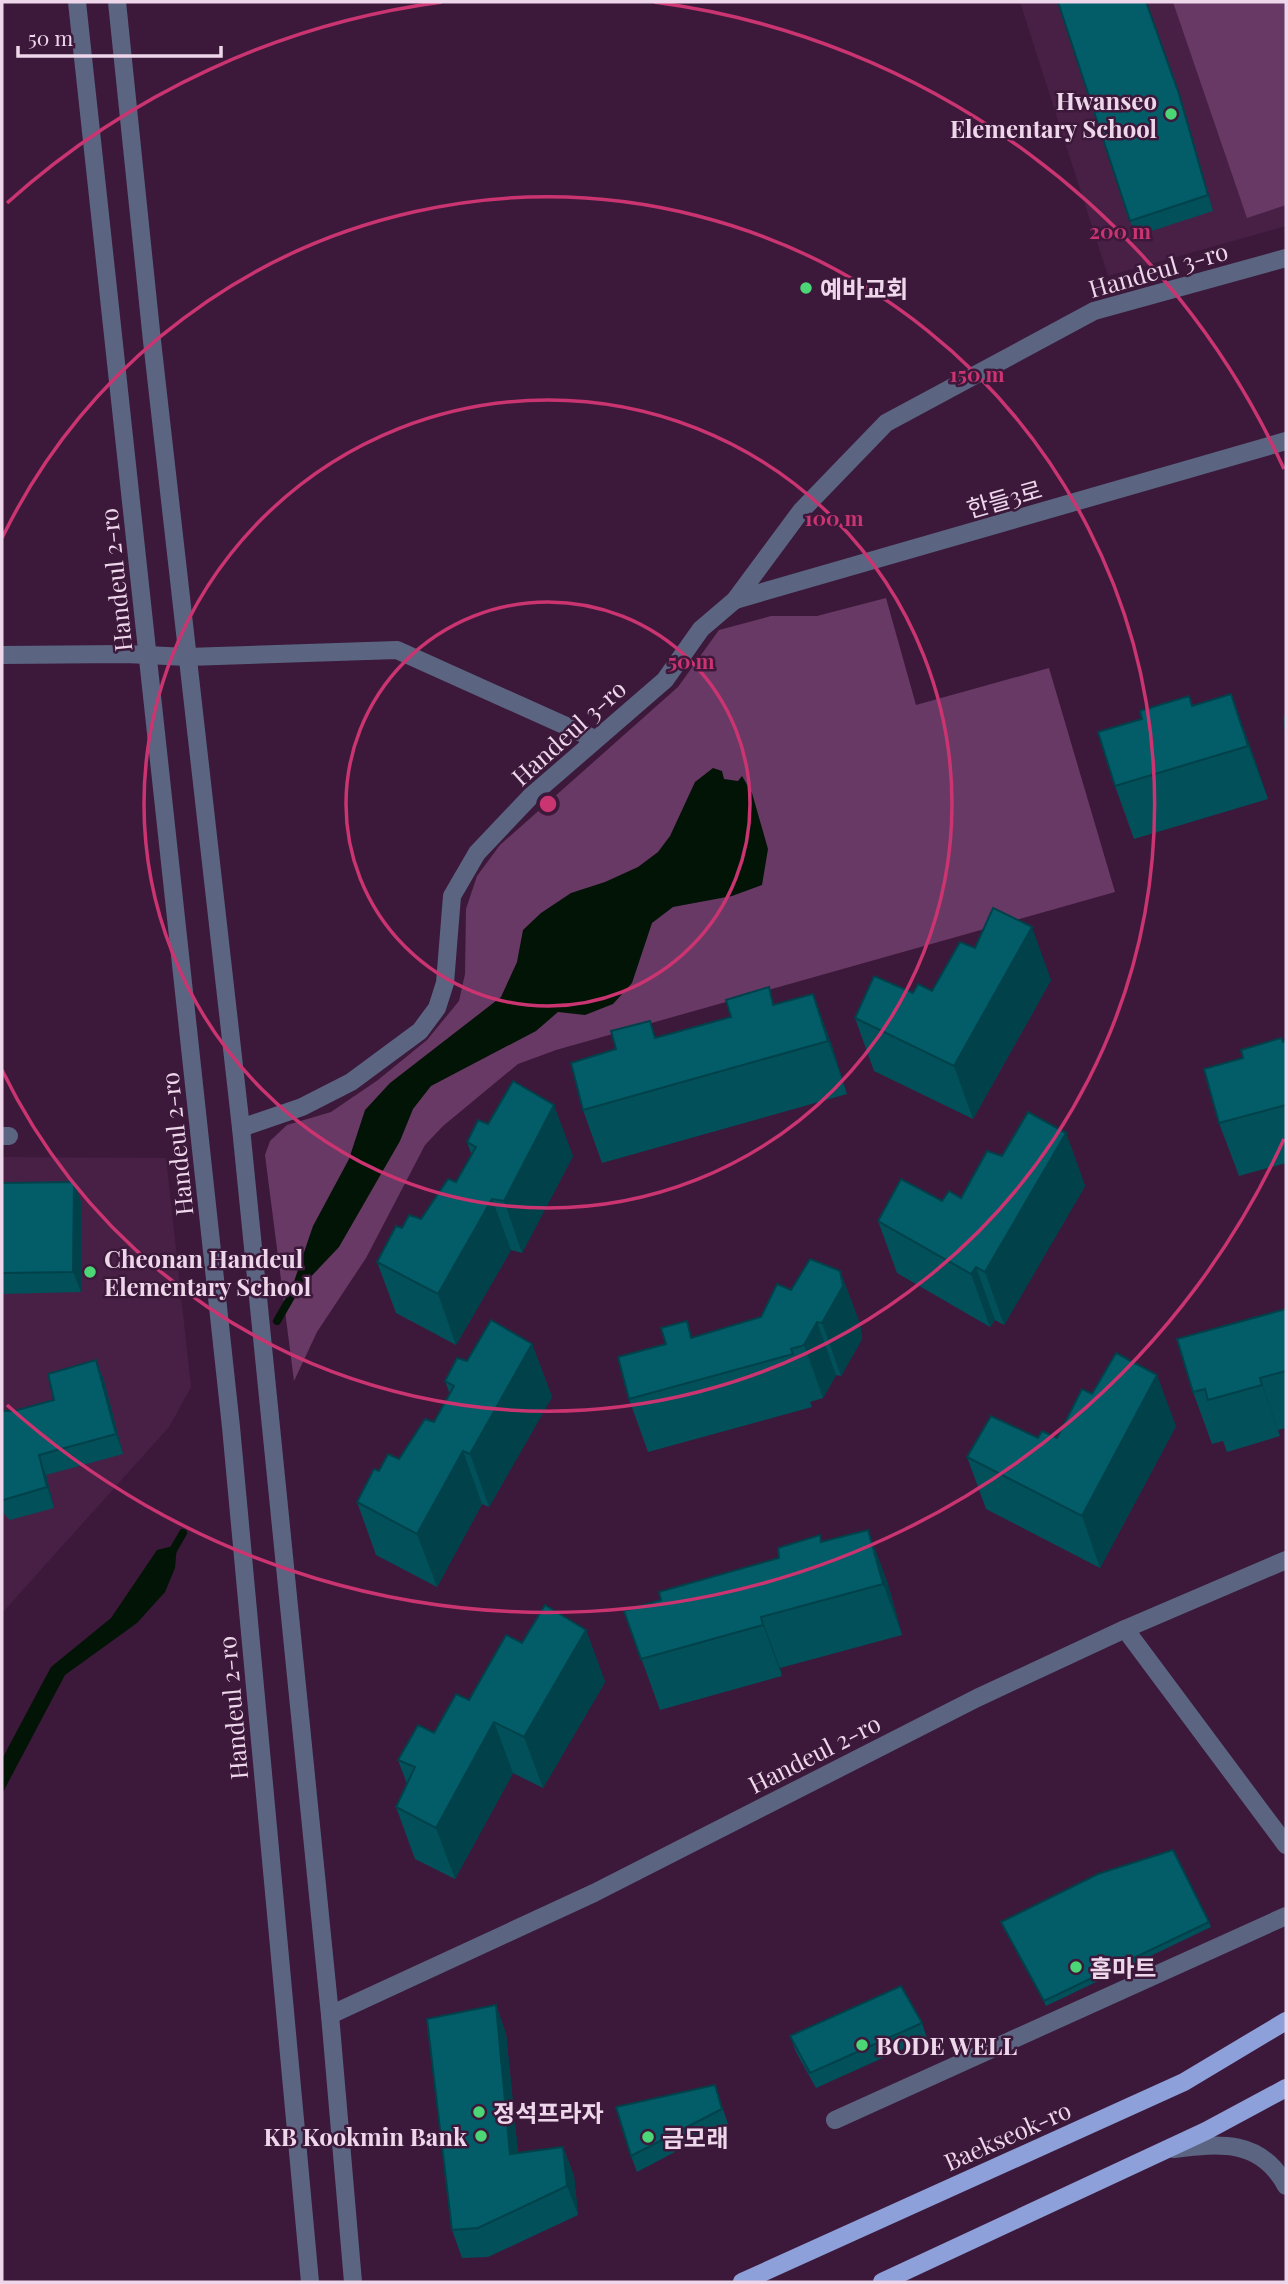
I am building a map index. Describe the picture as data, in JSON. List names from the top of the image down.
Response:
{
  "streets": {
    "main road": ["Baekseok-ro"],
    "street": ["Handeul 3-ro", "한들3로", "Handeul 2-ro"]
  },
  "crossings": [
    ["Handeul 3-ro", "한들3로"]
  ],
  "places": [
    "Hwanseo Elementary School",
    "예바교회",
    "Cheonan Handeul Elementary School",
    "홈마트",
    "BODE WELL",
    "정석프라자",
    "KB Kookmin Bank",
    "금모래"
  ],
  "scale_bar": "50 m",
  "rings": [
    "200 m",
    "150 m",
    "100 m",
    "50 m"
  ]
}
